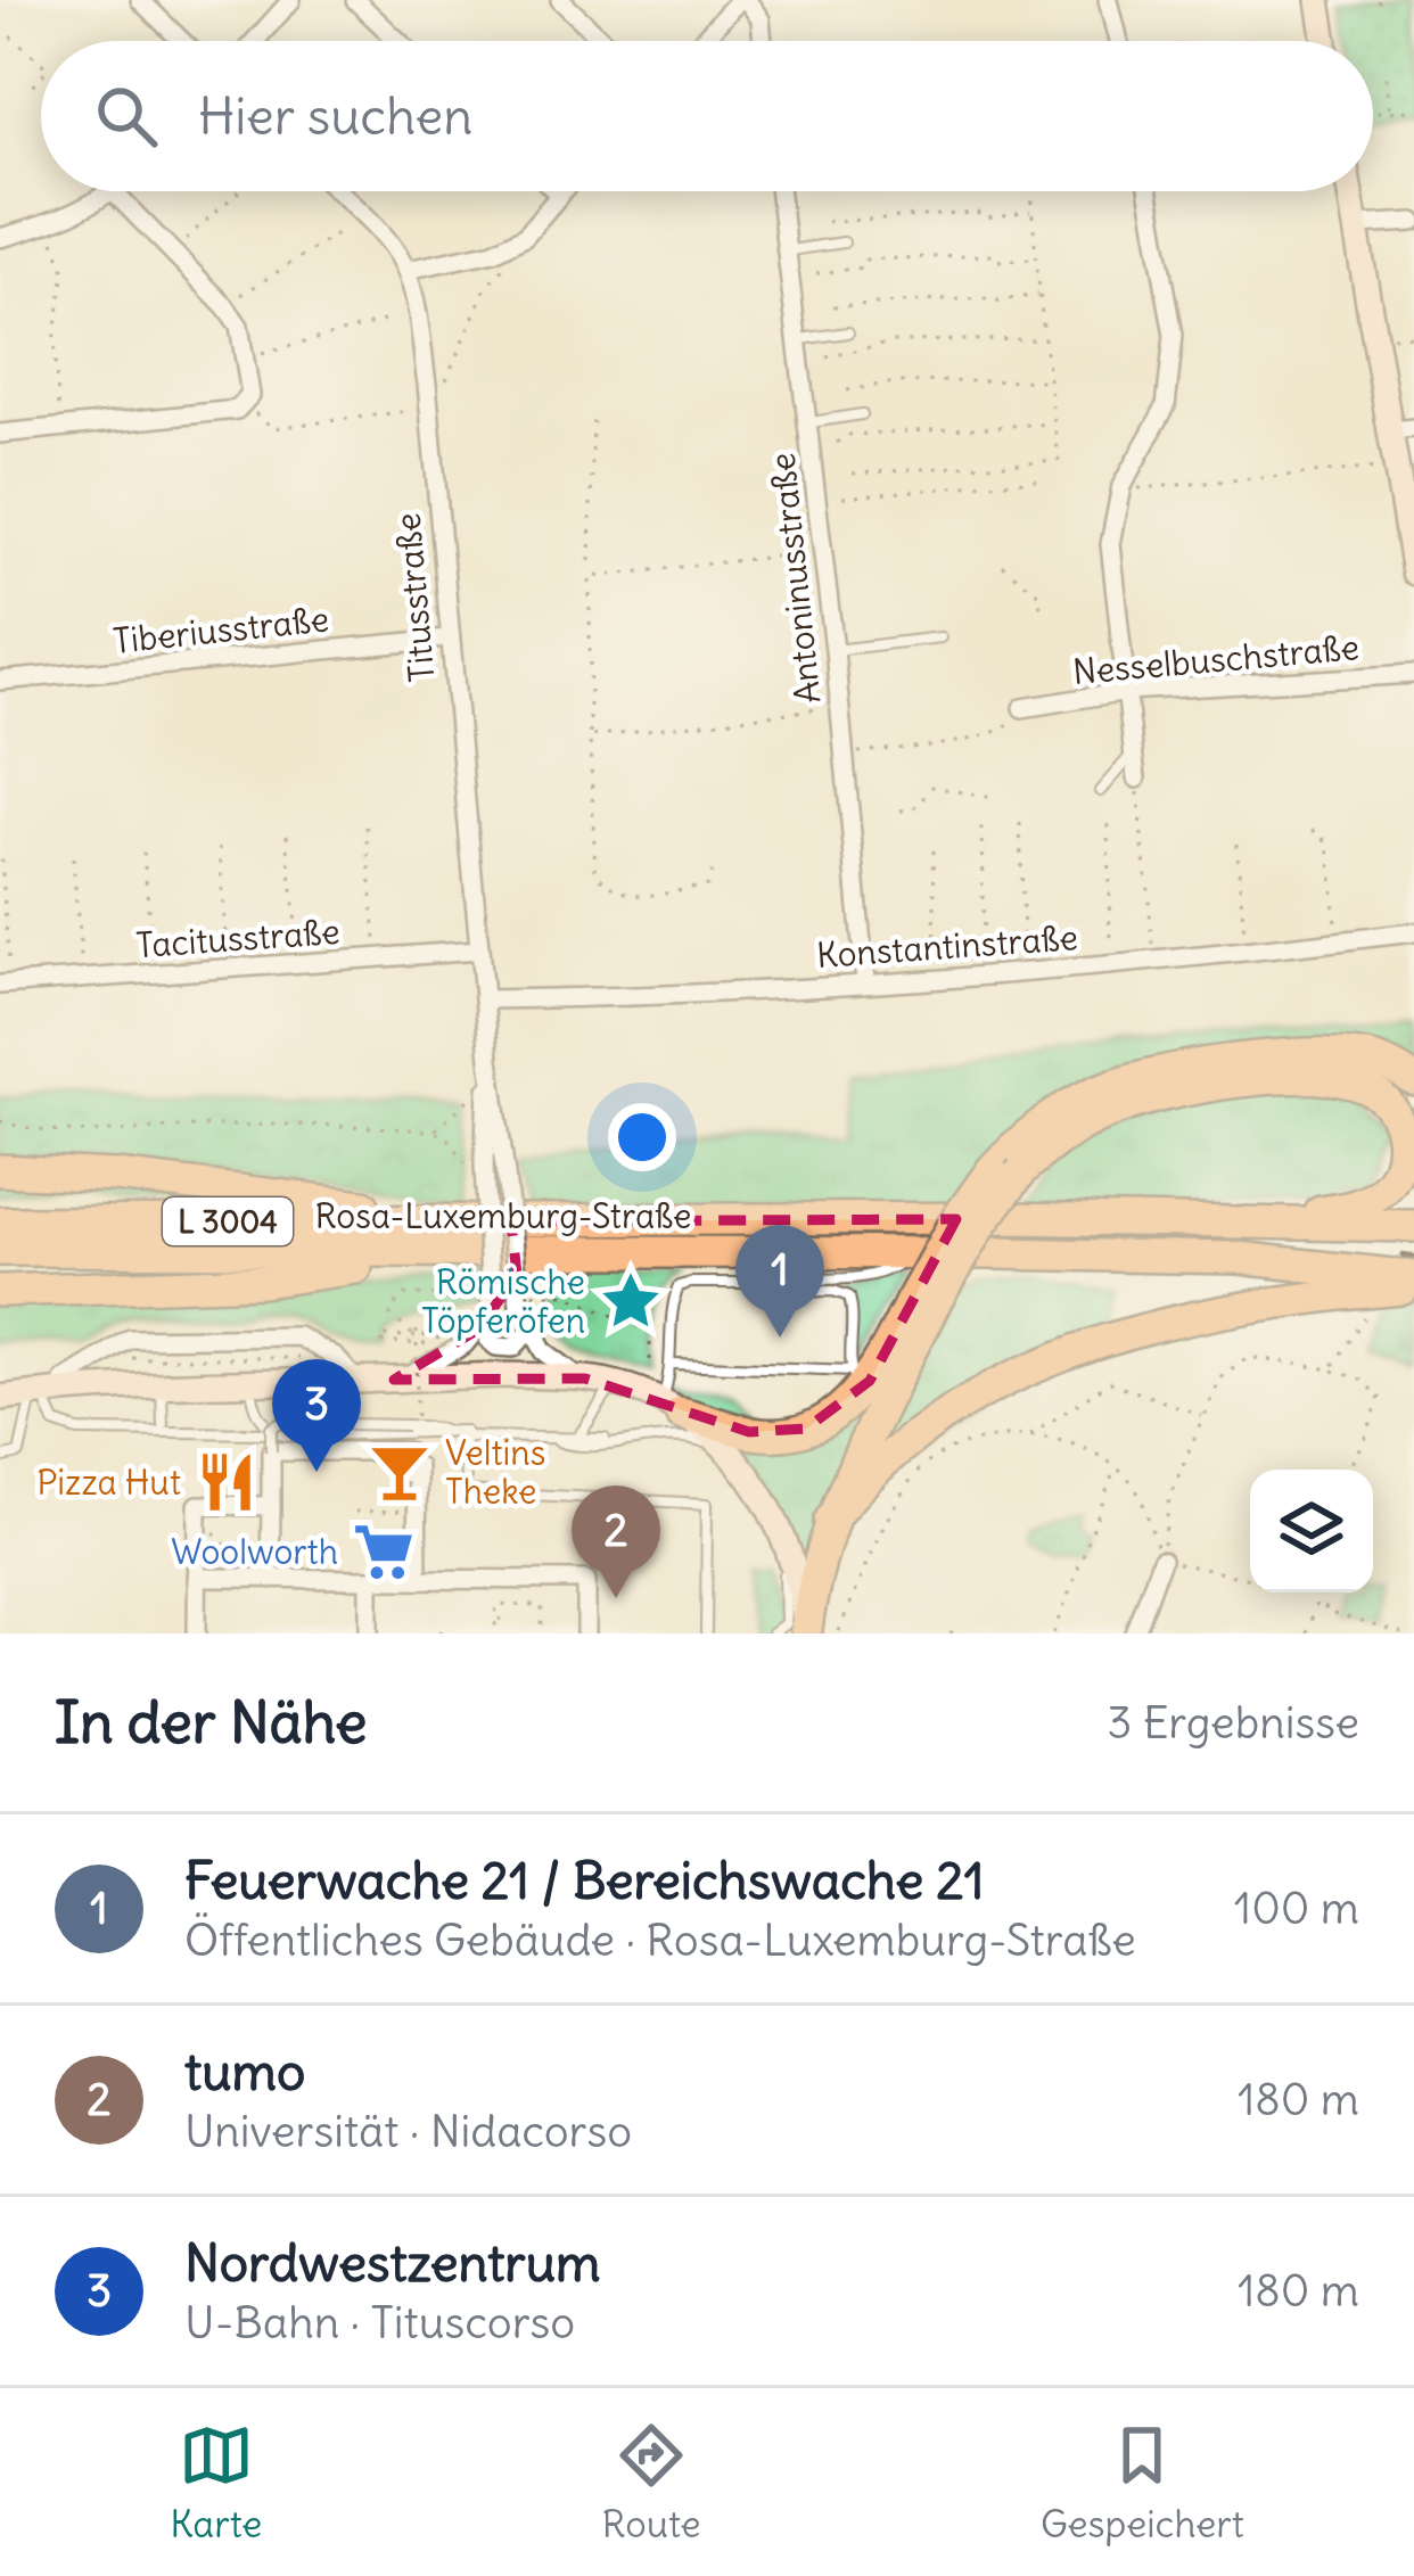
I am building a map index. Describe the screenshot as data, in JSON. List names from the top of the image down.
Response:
{
  "streets": {
    "highway": ["Rosa-Luxemburg-Straße", "L 3004"],
    "street": [
      "Antoninusstraße",
      "Titusstraße",
      "Tiberiusstraße",
      "Nesselbuschstraße",
      "Tacitusstraße",
      "Konstantinstraße"
    ]
  },
  "crossings": [
    ["Antoninusstraße", "Konstantinstraße"],
    ["Titusstraße", "Tiberiusstraße"],
    ["Titusstraße", "Tacitusstraße"],
    ["Titusstraße", "Konstantinstraße"]
  ],
  "places": {
    "place": ["Römische Töpferöfen"],
    "bar": ["Veltins Theke"],
    "restaurant": ["Pizza Hut"],
    "supermarket": ["Woolworth"]
  },
  "page": {
    "search": "Hier suchen",
    "pins": ["1", "3", "2"],
    "heading": ["In der Nähe", "3 Ergebnisse"],
    "list": [
      {
        "mark": "1",
        "name": "Feuerwache 21 / Bereichswache 21",
        "note": "Öffentliches Gebäude · Rosa-Luxemburg-Straße",
        "value": "100 m"
      },
      {
        "mark": "2",
        "name": "tumo",
        "note": "Universität · Nidacorso",
        "value": "180 m"
      },
      {
        "mark": "3",
        "name": "Nordwestzentrum",
        "note": "U-Bahn · Tituscorso",
        "value": "180 m"
      }
    ],
    "nav": ["Karte", "Route", "Gespeichert"]
  }
}
